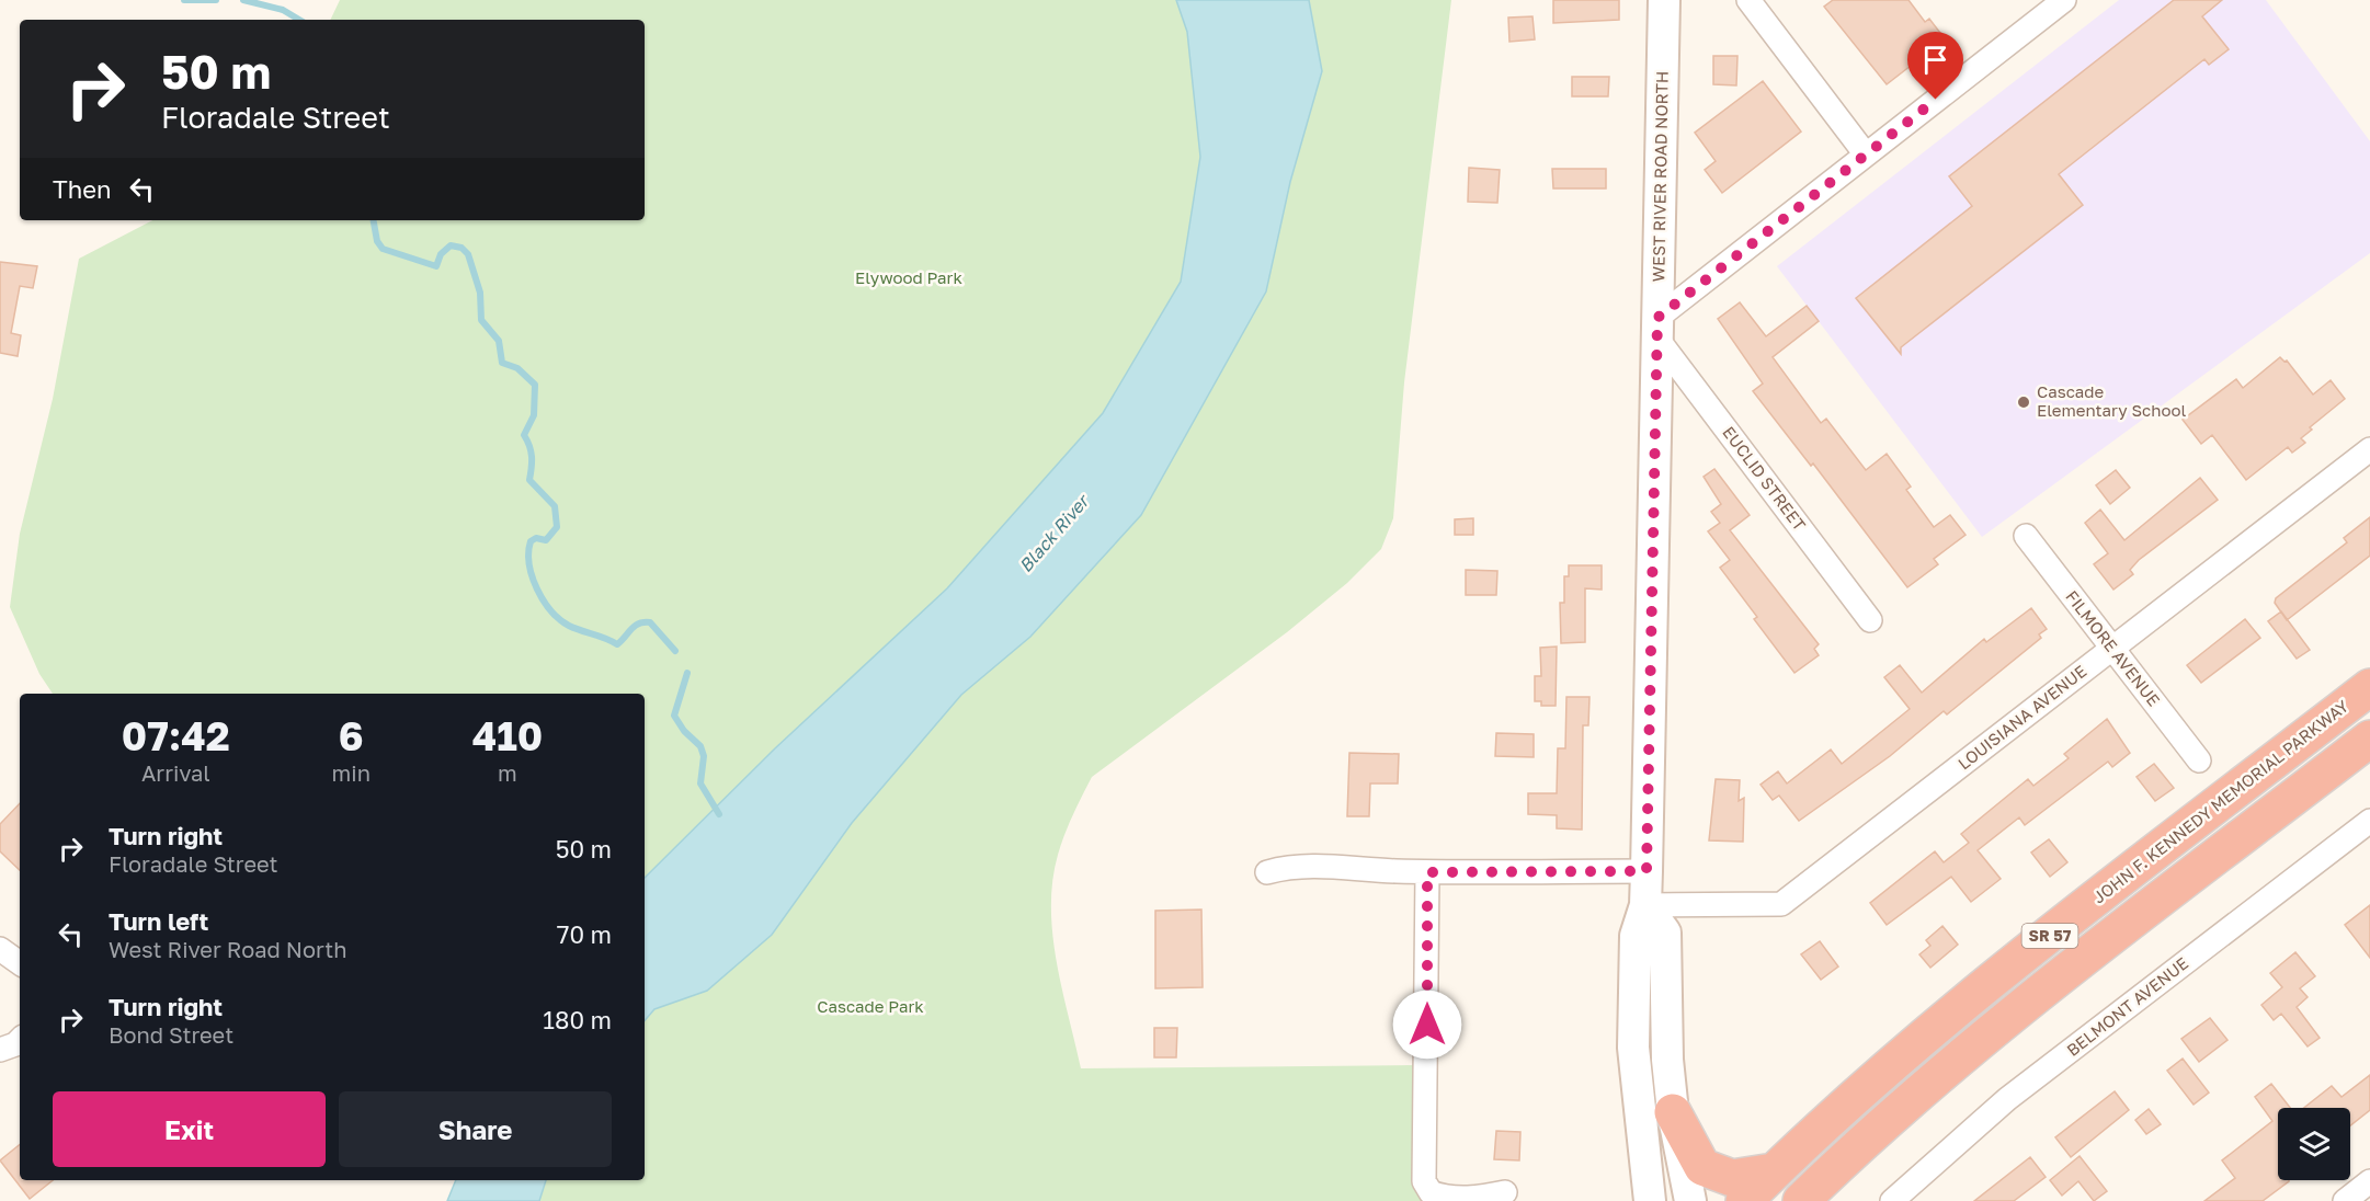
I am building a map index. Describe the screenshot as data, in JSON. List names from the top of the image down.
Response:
{
  "streets": {
    "highway": ["JOHN F. KENNEDY MEMORIAL PARKWAY", "SR 57"],
    "street": [
      "WEST RIVER ROAD NORTH",
      "EUCLID STREET",
      "FILMORE AVENUE",
      "LOUISIANA AVENUE",
      "BELMONT AVENUE"
    ]
  },
  "crossings": [
    ["WEST RIVER ROAD NORTH", "EUCLID STREET"],
    ["WEST RIVER ROAD NORTH", "LOUISIANA AVENUE"],
    ["FILMORE AVENUE", "LOUISIANA AVENUE"]
  ],
  "water": ["Black River"],
  "parks": ["Elywood Park", "Cascade Park"],
  "places": ["Cascade Elementary School"],
  "page": {
    "turn": ["50 m", "Floradale Street"],
    "then": "Then",
    "eta": [
      "07:42",
      "Arrival",
      "6",
      "min",
      "410",
      "m"
    ],
    "list": [
      {
        "name": "Turn right",
        "note": "Floradale Street",
        "value": "50 m"
      },
      {
        "name": "Turn left",
        "note": "West River Road North",
        "value": "70 m"
      },
      {
        "name": "Turn right",
        "note": "Bond Street",
        "value": "180 m"
      }
    ],
    "buttons": ["Exit", "Share"]
  }
}
